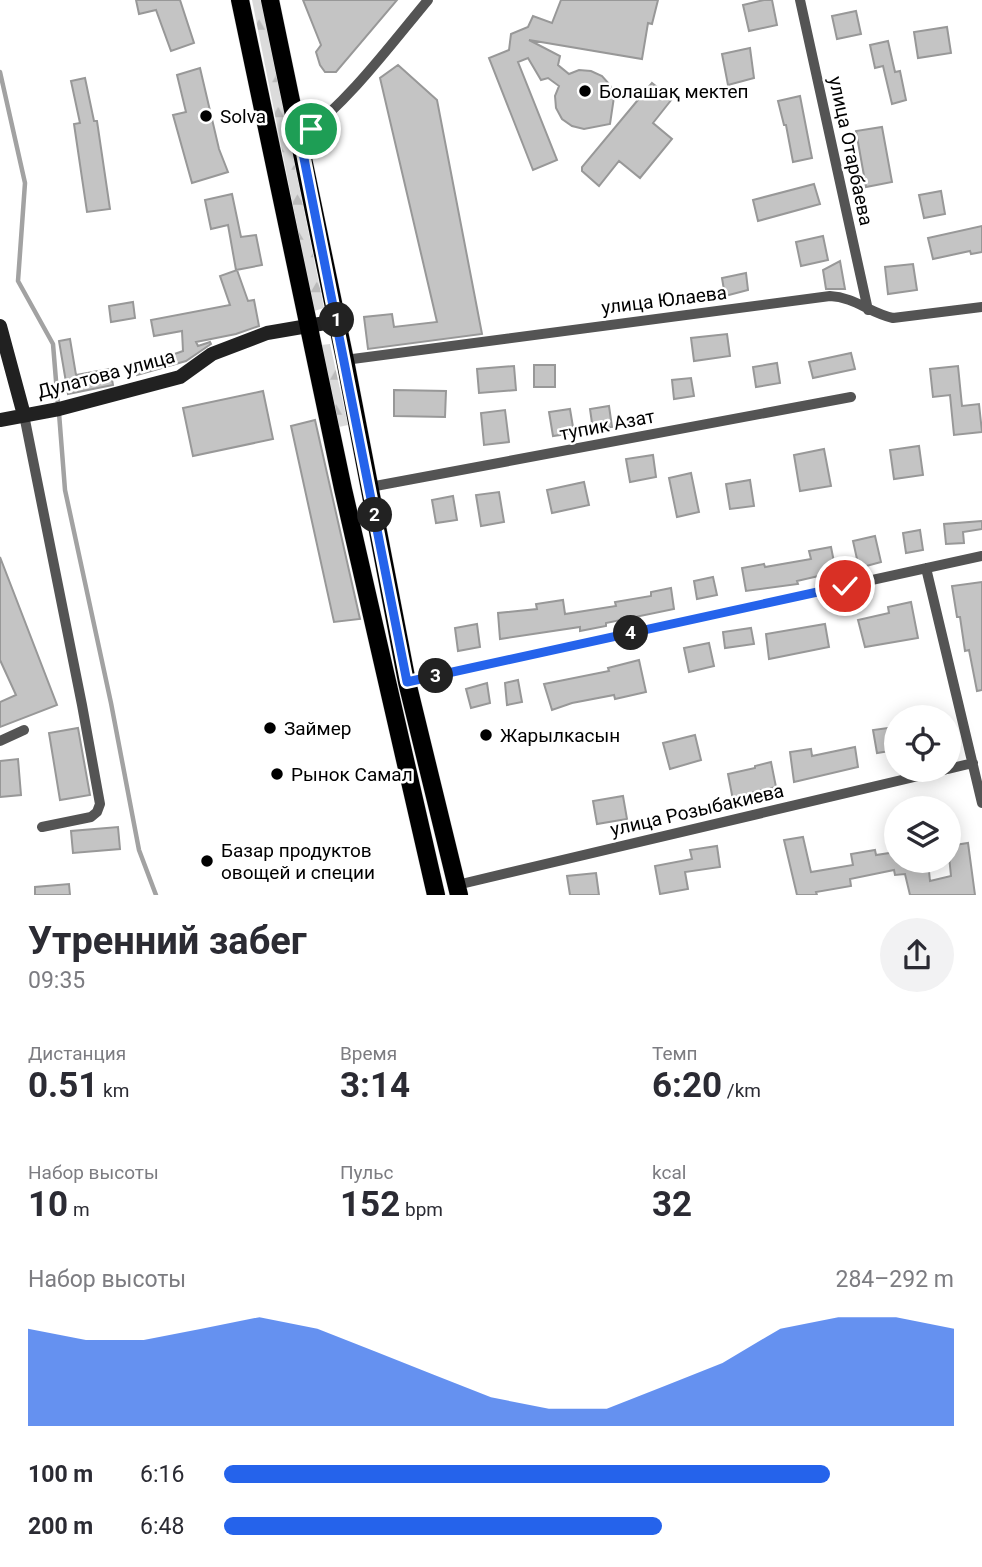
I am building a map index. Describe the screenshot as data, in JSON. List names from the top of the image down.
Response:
{
  "streets": {
    "street": [
      "улица Отарбаева",
      "улица Юлаева",
      "Дулатова улица",
      "тупик Азат",
      "улица Розыбакиева"
    ]
  },
  "crossings": [
    ["улица Отарбаева", "улица Юлаева"]
  ],
  "places": [
    "Болашақ мектеп",
    "Solva",
    "Займер",
    "Жарылкасын",
    "Рынок Самал",
    "Базар продуктов овощей и специи"
  ],
  "page": {
    "pins": [
      "1",
      "2",
      "4",
      "3"
    ],
    "heading": ["Утренний забег", "09:35"],
    "stats": [
      ["Дистанция", "0.51 km"],
      ["Время", "3:14"],
      ["Темп", "6:20 /km"],
      ["Набор высоты", "10 m"],
      ["Пульс", "152 bpm"],
      ["kcal", "32"]
    ],
    "chart": ["Набор высоты", "284–292 m"],
    "list": [
      {
        "name": "100 m",
        "note": "6:16"
      },
      {
        "name": "200 m",
        "note": "6:48"
      }
    ]
  }
}
